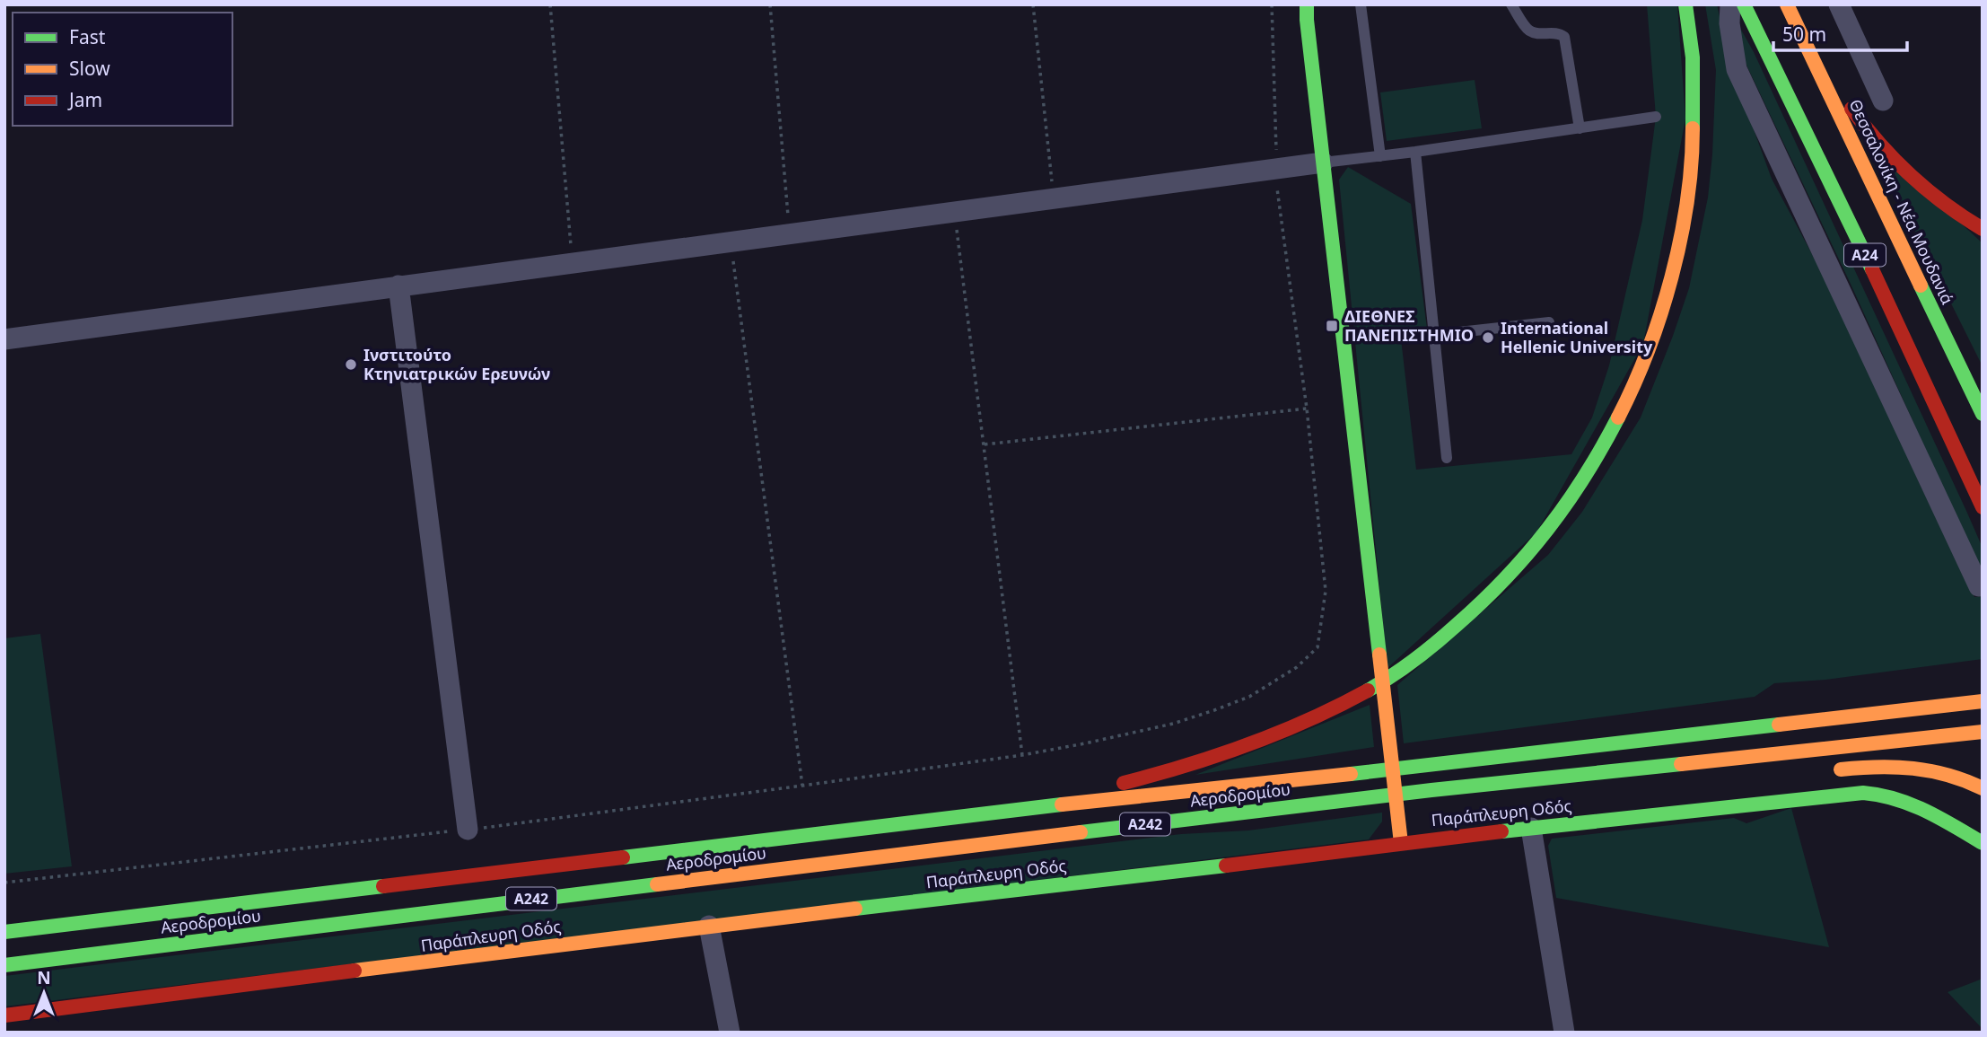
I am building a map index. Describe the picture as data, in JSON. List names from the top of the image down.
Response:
{
  "streets": {
    "main road": [
      "Θεσσαλονίκη - Νέα Μουδανιά",
      "Α24",
      "Αεροδρομίου",
      "Παράπλευρη Οδός",
      "Α242"
    ]
  },
  "places": {
    "transit": ["ΔΙΕΘΝΕΣ ΠΑΝΕΠΙΣΤΗΜΙΟ"],
    "other": ["International Hellenic University", "Ινστιτούτο Κτηνιατρικών Ερευνών"]
  },
  "legend": ["Fast", "Slow", "Jam"],
  "scale_bar": "50 m",
  "north": "top"
}
